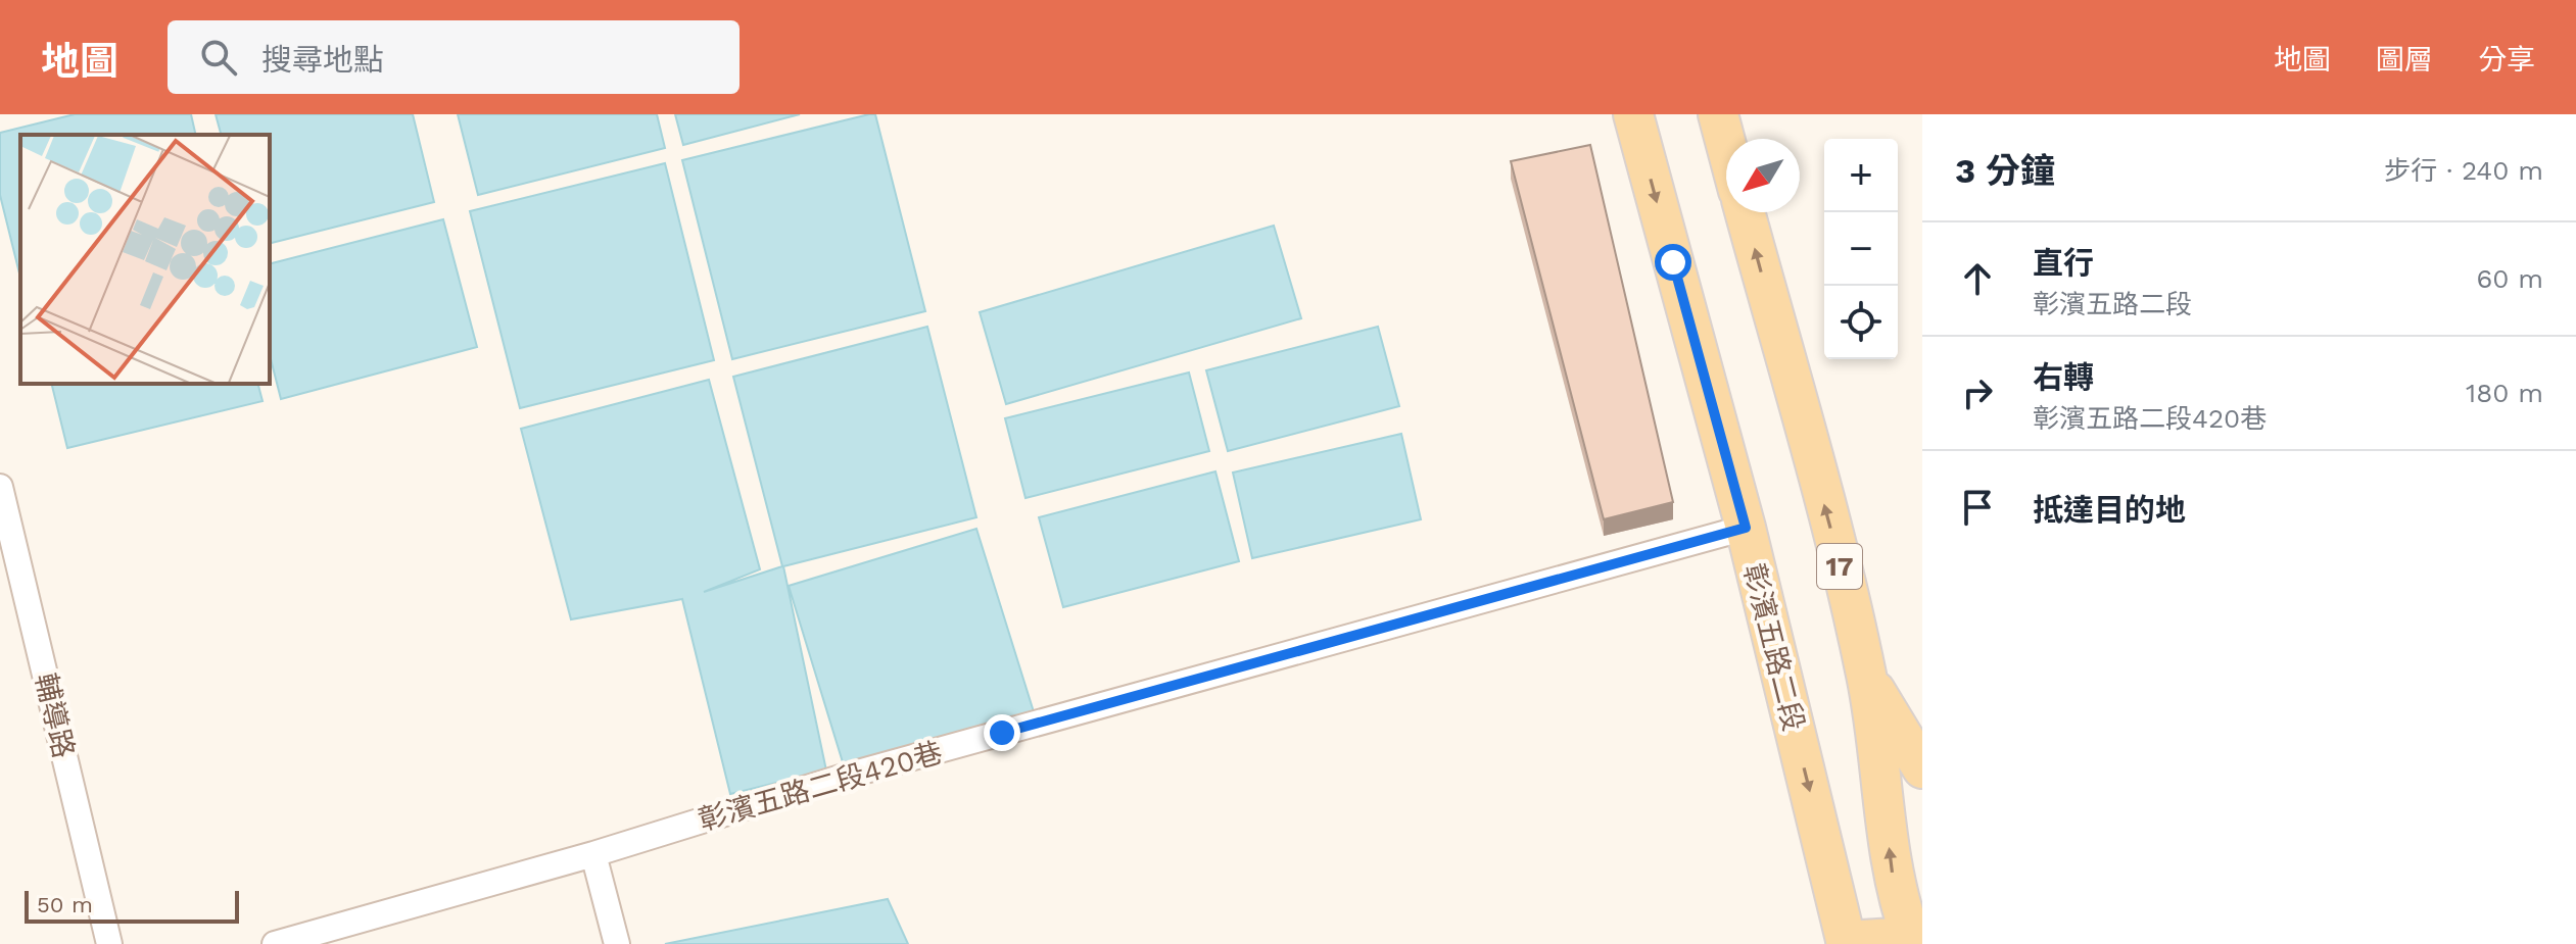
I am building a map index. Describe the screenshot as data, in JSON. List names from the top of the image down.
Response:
{
  "streets": {
    "main road": ["17", "彰濱五路二段"],
    "street": ["輔導路", "彰濱五路二段420巷"]
  },
  "crossings": [
    ["17", "彰濱五路二段"],
    ["彰濱五路二段", "彰濱五路二段420巷"]
  ],
  "scale_bar": "50 m",
  "north": "bottom left",
  "page": {
    "header": "地圖",
    "search": "搜尋地點",
    "nav": ["地圖", "圖層", "分享"],
    "heading": ["3 分鐘", "步行 · 240 m"],
    "map_buttons": ["+", "−"],
    "list": [
      ["直行", "彰濱五路二段", "60 m"],
      ["右轉", "彰濱五路二段420巷", "180 m"],
      "抵達目的地"
    ],
    "scale": "50 m"
  }
}
